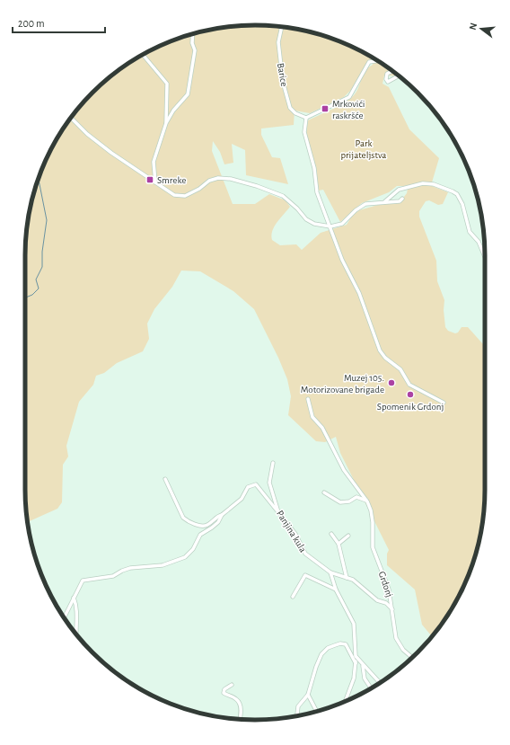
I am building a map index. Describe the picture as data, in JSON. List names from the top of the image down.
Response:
{
  "streets": {
    "street": ["Barice", "Panjina kula", "Grdonj"]
  },
  "crossings": [
    ["Panjina kula", "Grdonj"]
  ],
  "parks": ["Park prijateljstva"],
  "places": {
    "transit": ["Mrkovići raskršće", "Smreke"],
    "other": ["Muzej 105. Motorizovane brigade", "Spomenik Grdonj"]
  },
  "scale_bar": "200 m",
  "north": "left"
}
